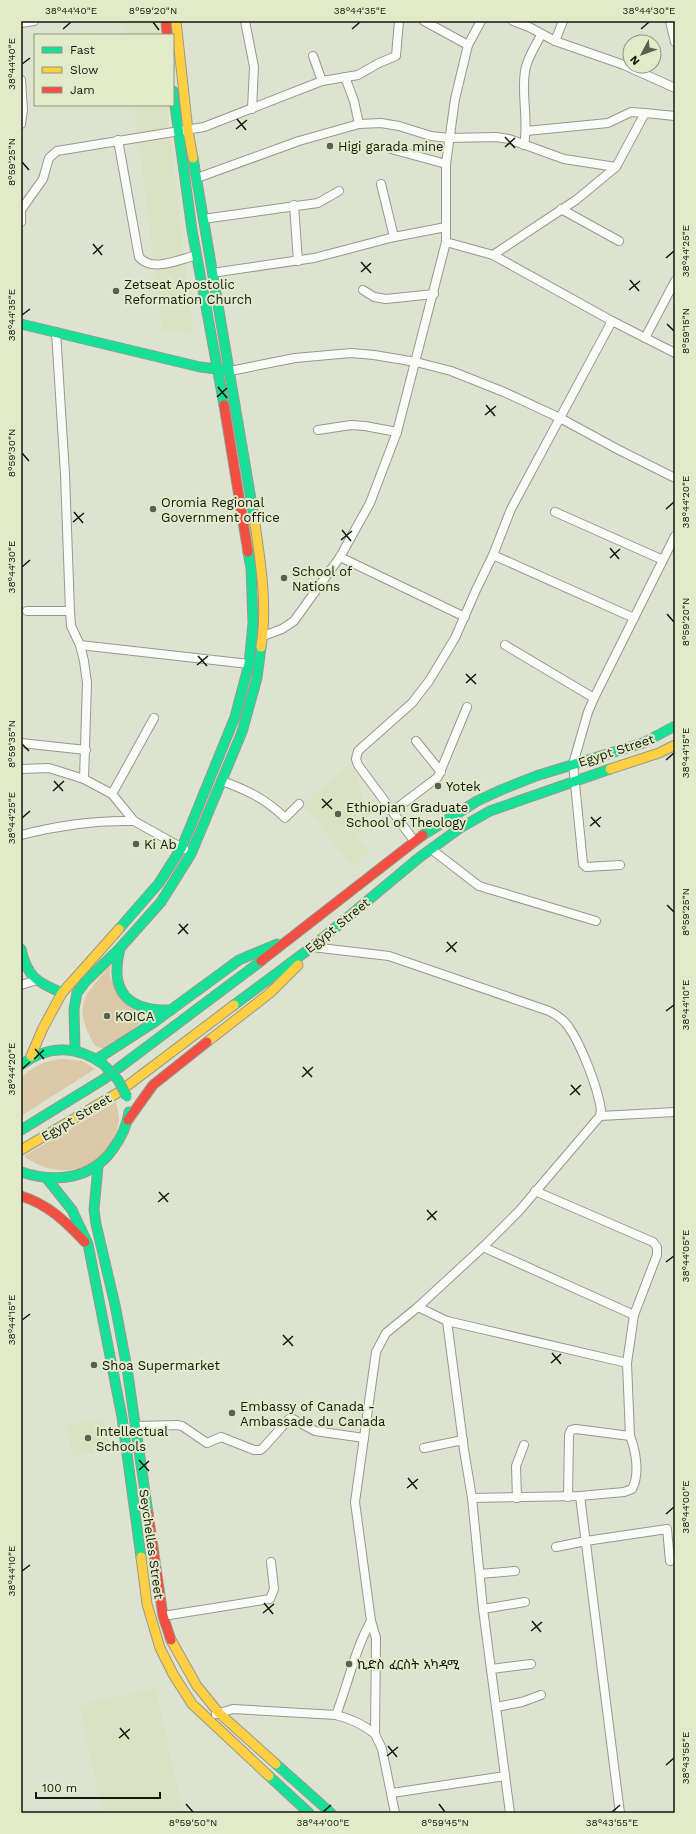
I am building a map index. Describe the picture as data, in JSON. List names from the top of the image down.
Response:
{
  "streets": {
    "main road": ["Egypt Street", "Seychelles Street"]
  },
  "places": [
    "Higi garada mine",
    "Zetseat Apostolic Reformation Church",
    "Oromia Regional Government office",
    "School of Nations",
    "Yotek",
    "Ethiopian Graduate School of Theology",
    "Ki Ab",
    "KOICA",
    "Shoa Supermarket",
    "Embassy of Canada - Ambassade du Canada",
    "Intellectual Schools",
    "ኪድስ ፈርስት አካዳሚ"
  ],
  "legend": ["Fast", "Slow", "Jam"],
  "scale_bar": "100 m",
  "north": "bottom left",
  "coordinates": [
    "38°44'40\"E",
    "8°59'20\"N",
    "38°44'35\"E",
    "38°44'30\"E",
    "8°59'25\"N",
    "38°44'25\"E",
    "8°59'15\"N",
    "8°59'30\"N",
    "38°44'20\"E",
    "8°59'35\"N",
    "38°44'15\"E",
    "38°44'10\"E",
    "38°44'05\"E",
    "38°44'00\"E",
    "38°43'55\"E",
    "8°59'50\"N",
    "8°59'45\"N"
  ]
}
